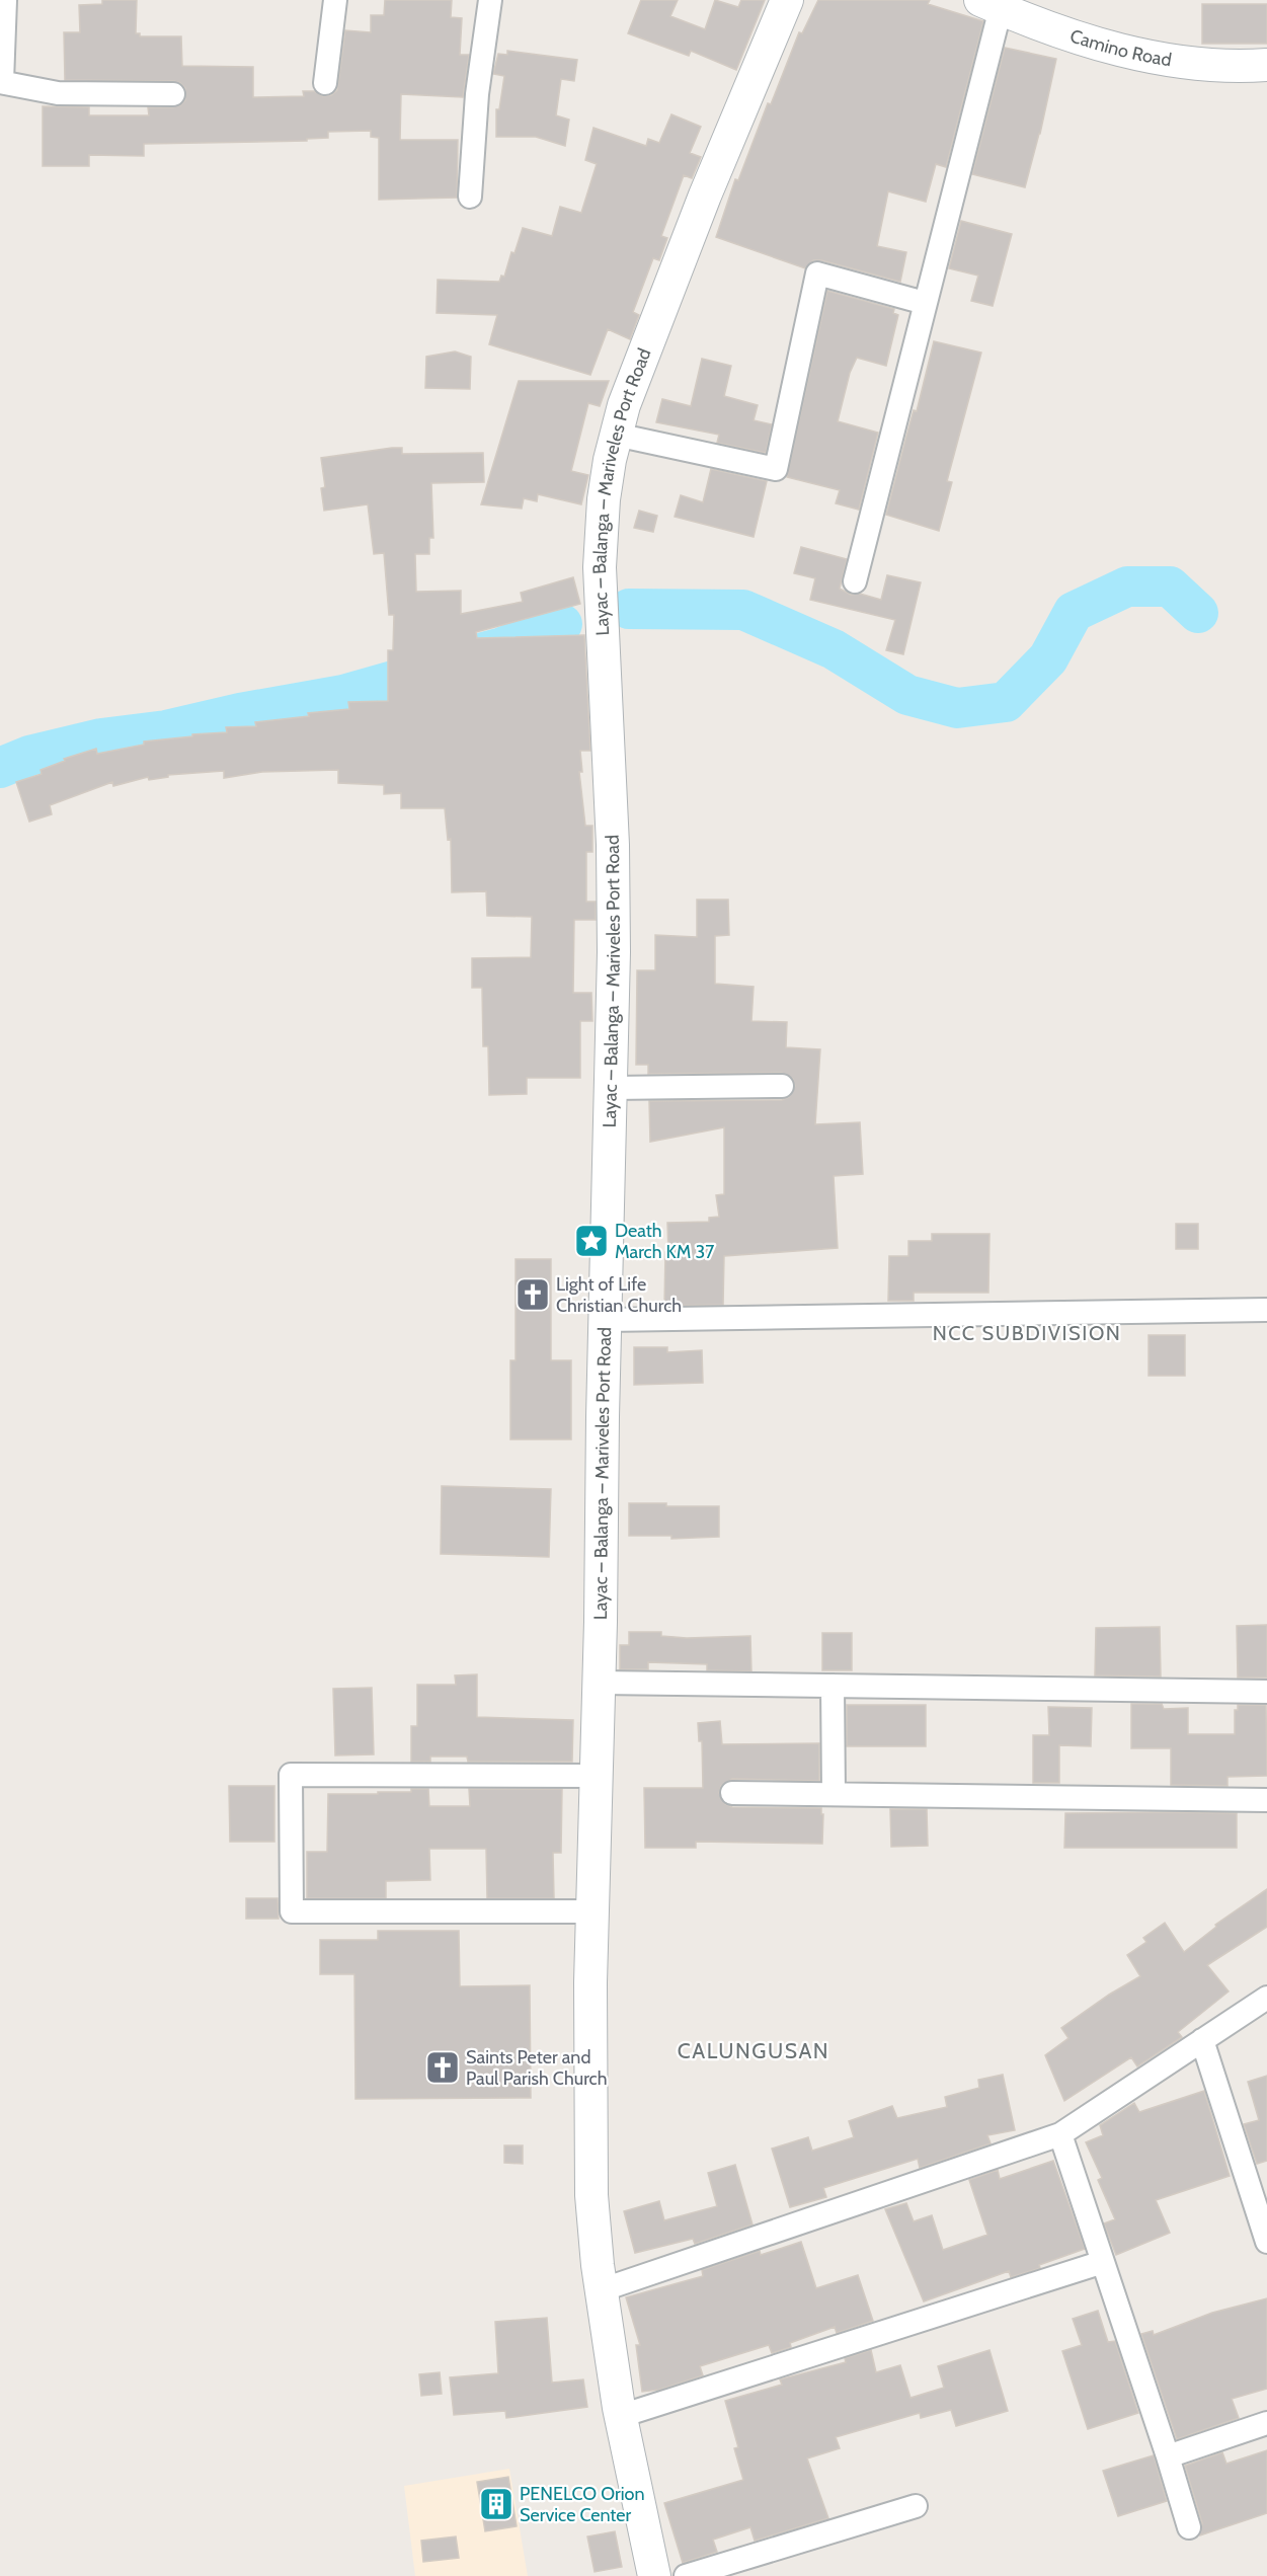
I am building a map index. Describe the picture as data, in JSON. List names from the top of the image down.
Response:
{
  "streets": {
    "main road": ["Camino Road", "Layac – Balanga – Mariveles Port Road"]
  },
  "districts": ["NCC SUBDIVISION", "CALUNGUSAN"],
  "places": {
    "place": ["Death March KM 37"],
    "church": ["Light of Life Christian Church", "Saints Peter and Paul Parish Church"],
    "building": ["PENELCO Orion Service Center"]
  }
}
